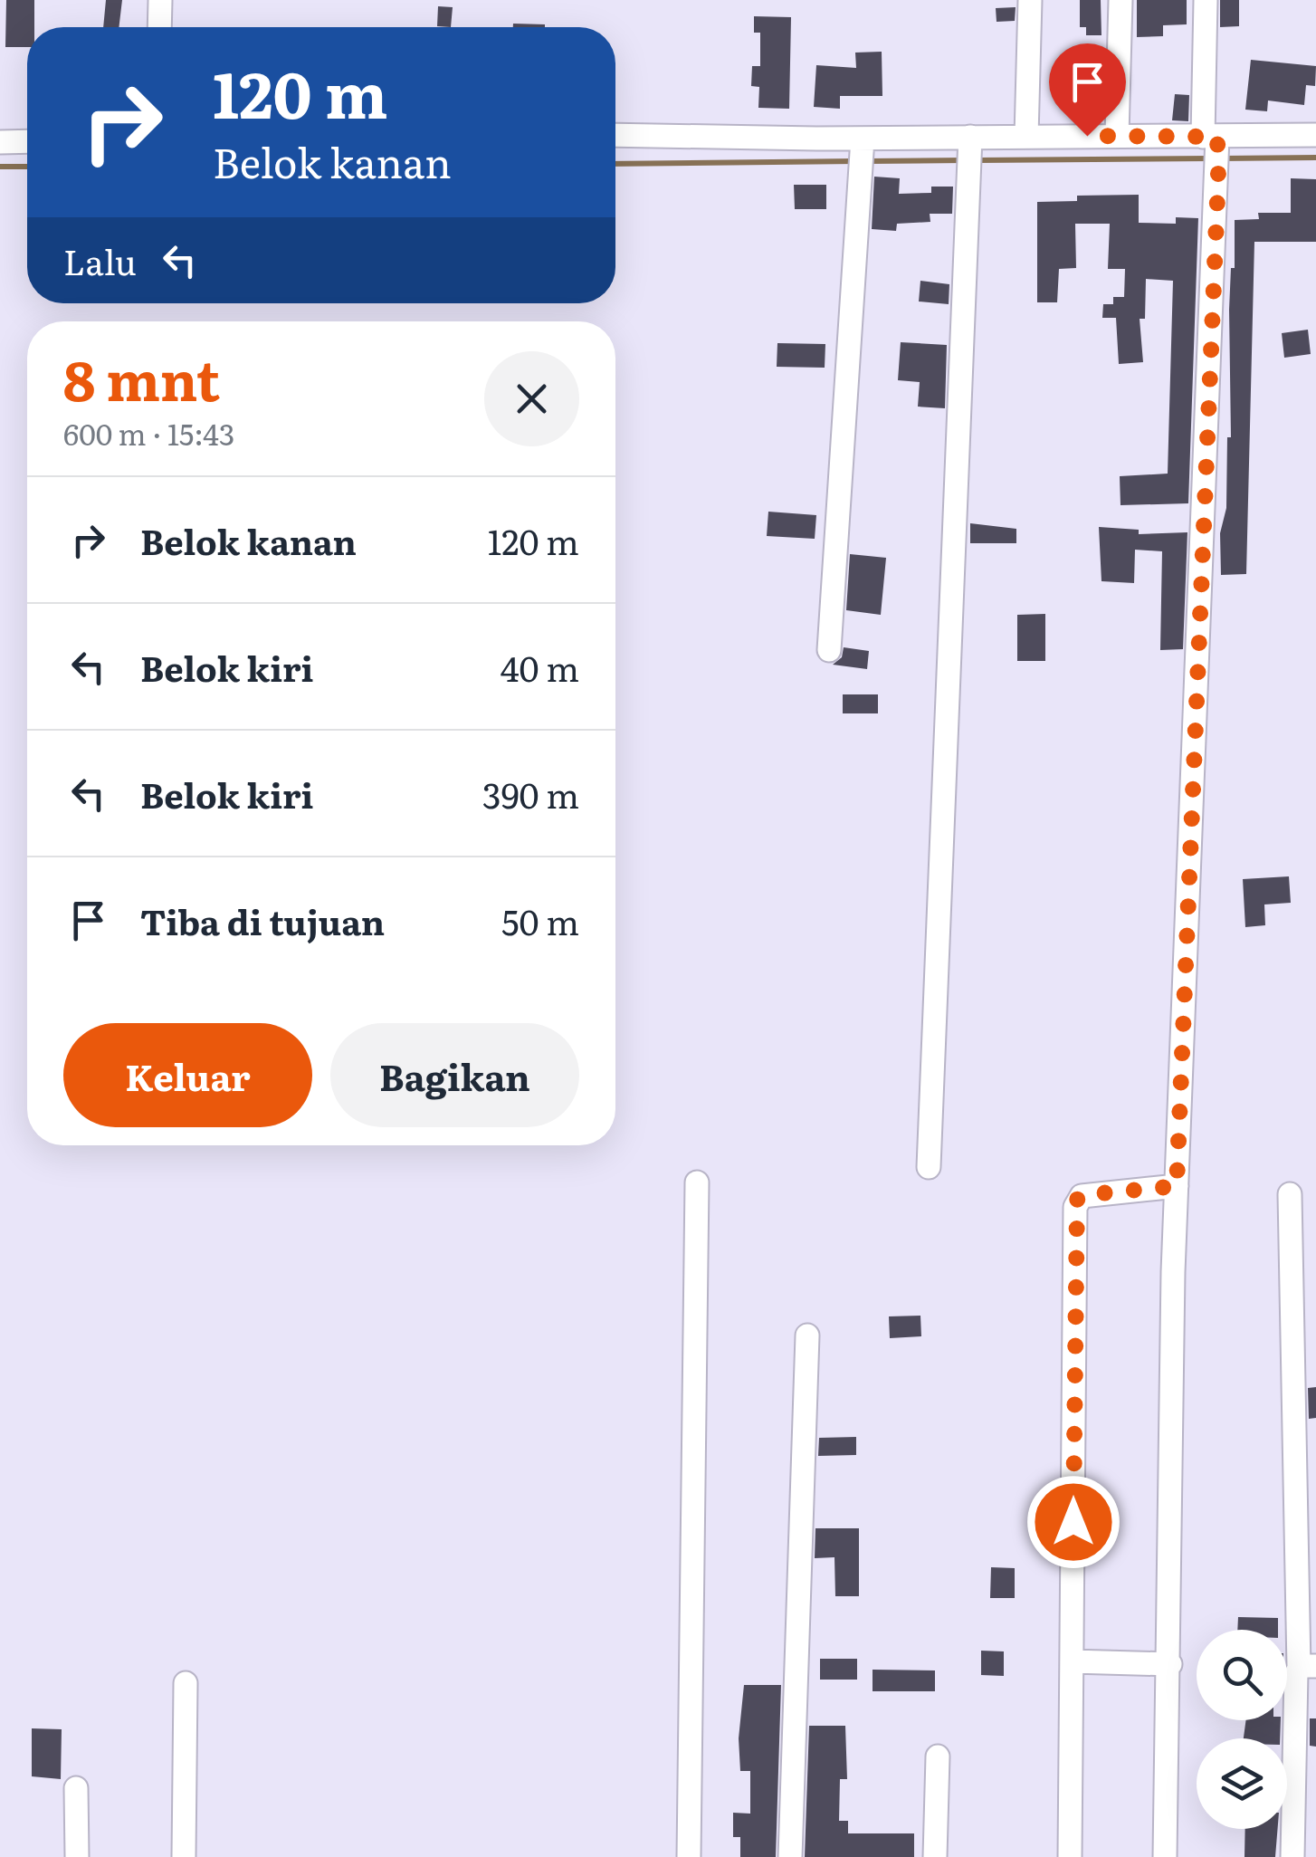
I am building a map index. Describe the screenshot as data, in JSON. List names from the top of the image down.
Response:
{
  "page": {
    "turn": ["120 m", "Belok kanan"],
    "then": "Lalu",
    "heading": ["8 mnt", "600 m · 15:43"],
    "list": [
      {
        "name": "Belok kanan",
        "value": "120 m"
      },
      {
        "name": "Belok kiri",
        "value": "40 m"
      },
      {
        "name": "Belok kiri",
        "value": "390 m"
      },
      {
        "name": "Tiba di tujuan",
        "value": "50 m"
      }
    ],
    "buttons": ["Keluar", "Bagikan"]
  }
}
